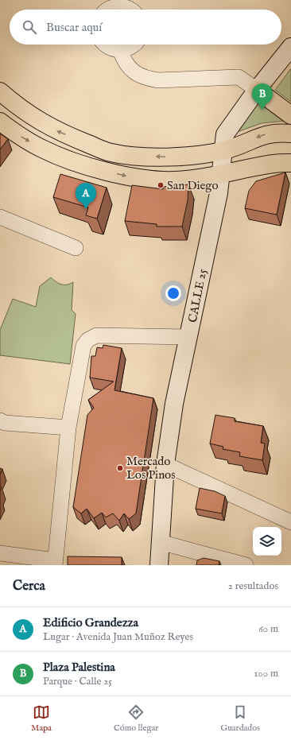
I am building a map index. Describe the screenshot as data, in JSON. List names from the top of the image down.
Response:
{
  "streets": {
    "street": ["CALLE 25"]
  },
  "places": ["San Diego", "Mercado Los Pinos"],
  "page": {
    "search": "Buscar aquí",
    "pins": ["B", "A"],
    "heading": ["Cerca", "2 resultados"],
    "list": [
      {
        "mark": "A",
        "name": "Edificio Grandezza",
        "note": "Lugar · Avenida Juan Muñoz Reyes",
        "value": "60 m"
      },
      {
        "mark": "B",
        "name": "Plaza Palestina",
        "note": "Parque · Calle 25",
        "value": "100 m"
      }
    ],
    "nav": ["Mapa", "Cómo llegar", "Guardados"]
  }
}
